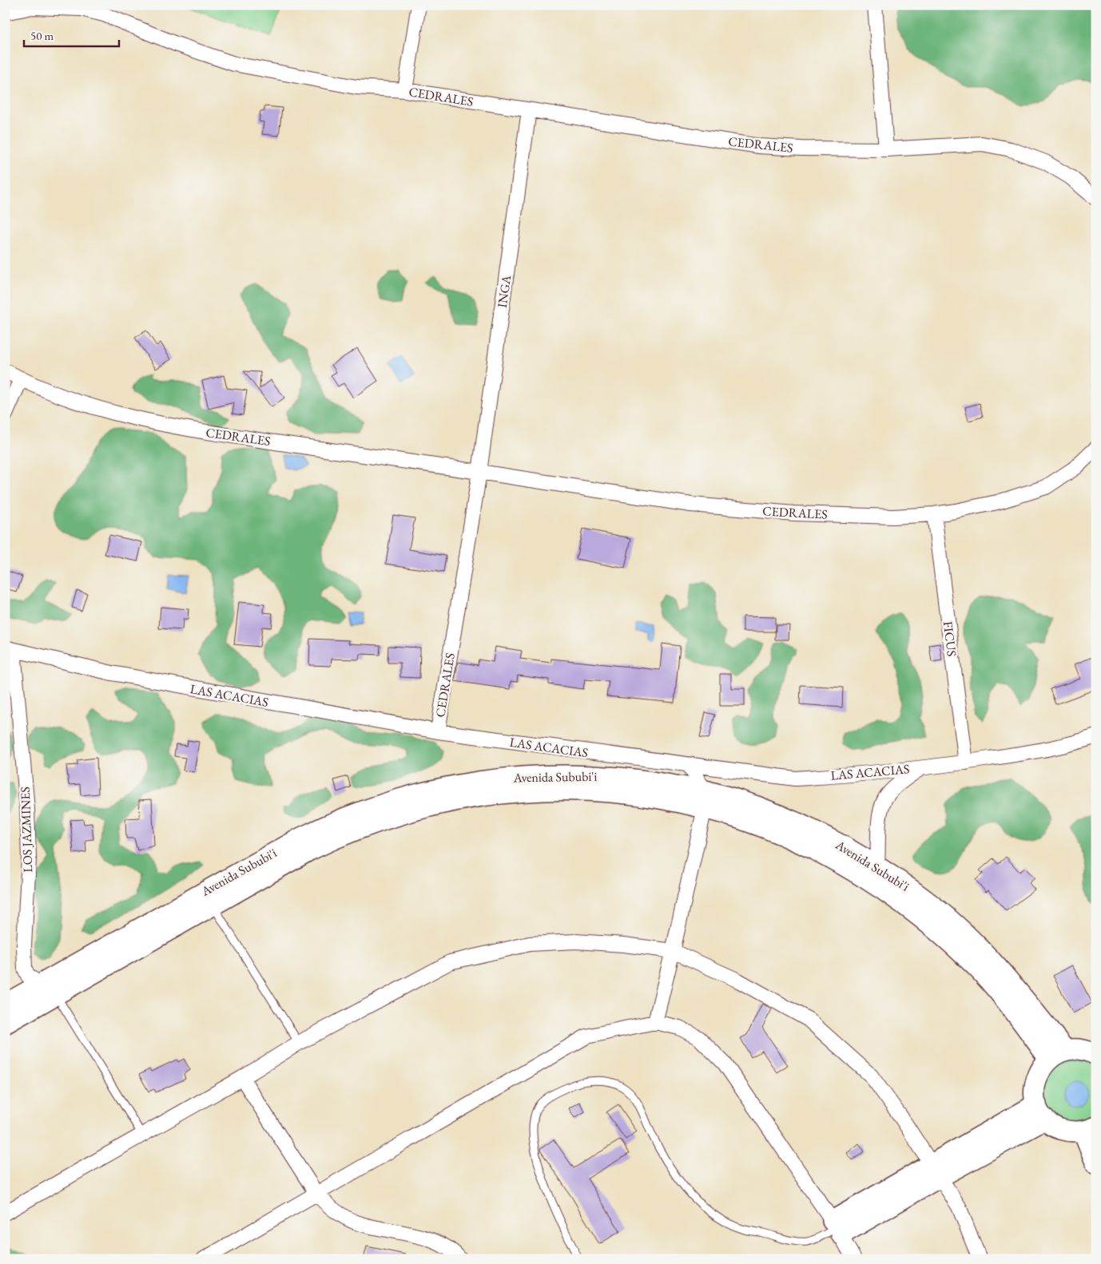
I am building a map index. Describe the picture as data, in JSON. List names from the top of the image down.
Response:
{
  "streets": {
    "street": [
      "CEDRALES",
      "INGA",
      "FICUS",
      "LAS ACACIAS",
      "Avenida Sububi'i",
      "LOS JAZMINES"
    ]
  },
  "crossings": [
    ["CEDRALES", "INGA"],
    ["CEDRALES", "FICUS"],
    ["CEDRALES", "LAS ACACIAS"],
    ["FICUS", "LAS ACACIAS"],
    ["LAS ACACIAS", "LOS JAZMINES"],
    ["Avenida Sububi'i", "LOS JAZMINES"]
  ],
  "scale_bar": "50 m"
}
